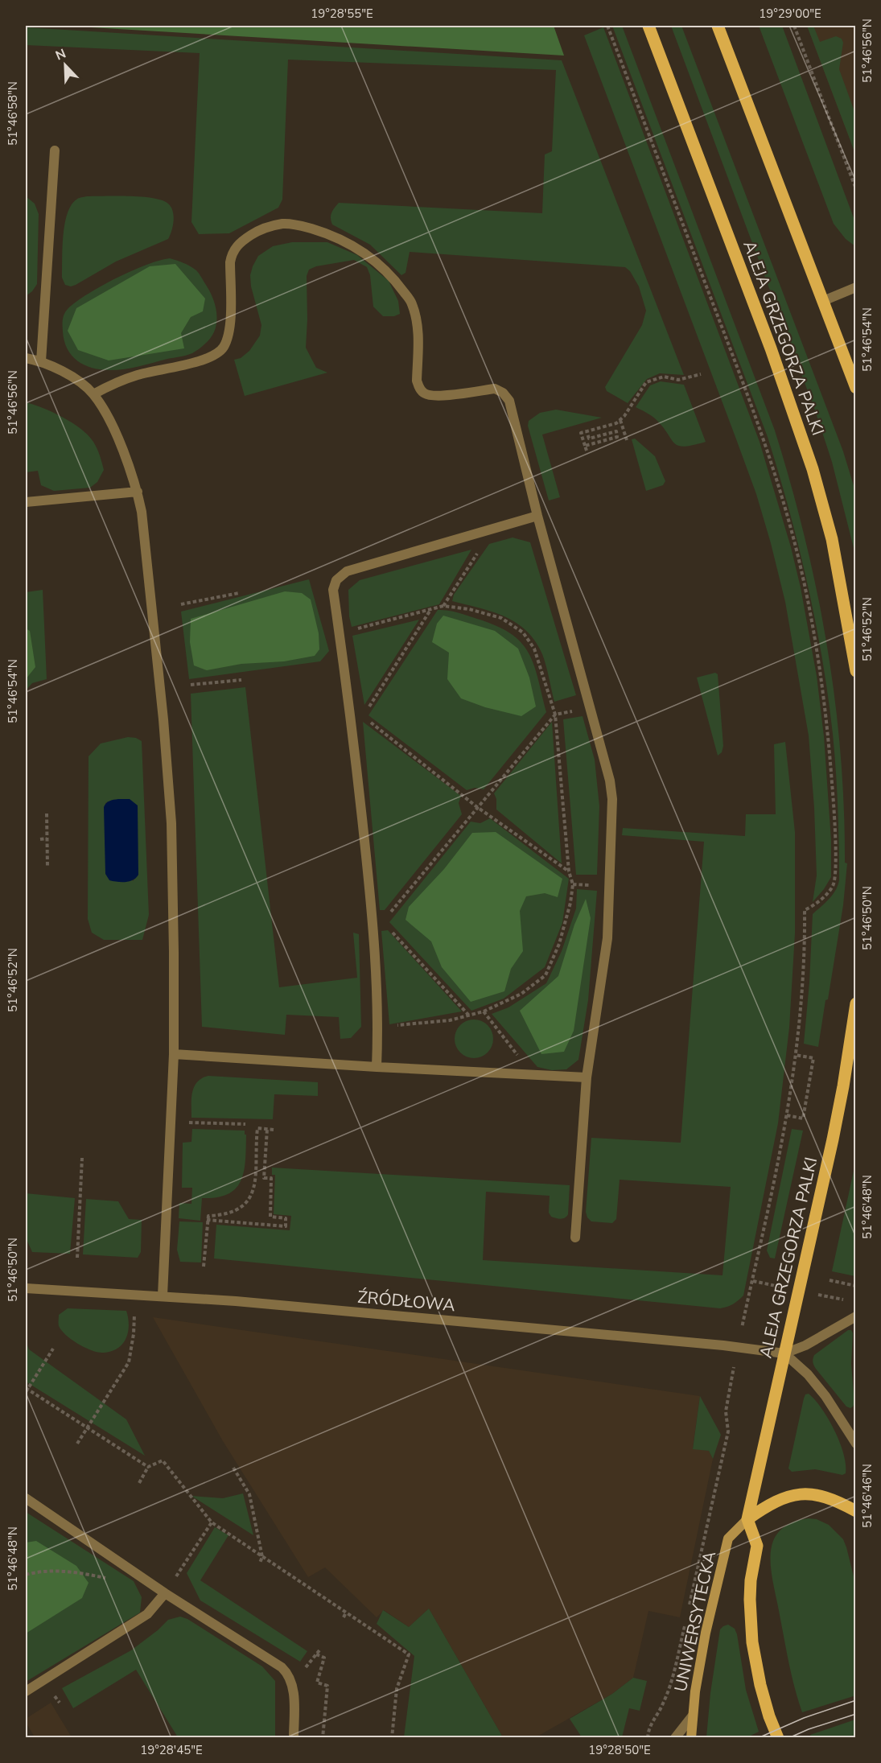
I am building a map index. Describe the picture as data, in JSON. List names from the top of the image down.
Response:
{
  "streets": {
    "main road": ["ALEJA GRZEGORZA PALKI", "UNIWERSYTECKA"],
    "street": ["ŹRÓDŁOWA"]
  },
  "crossings": [
    ["ALEJA GRZEGORZA PALKI", "ŹRÓDŁOWA"],
    ["ALEJA GRZEGORZA PALKI", "UNIWERSYTECKA"]
  ],
  "north": "top left",
  "coordinates": [
    "19°28'55\"E",
    "19°29'00\"E",
    "51°46'56\"N",
    "51°46'58\"N",
    "51°46'54\"N",
    "51°46'52\"N",
    "51°46'50\"N",
    "51°46'48\"N",
    "51°46'46\"N",
    "19°28'45\"E",
    "19°28'50\"E"
  ]
}
